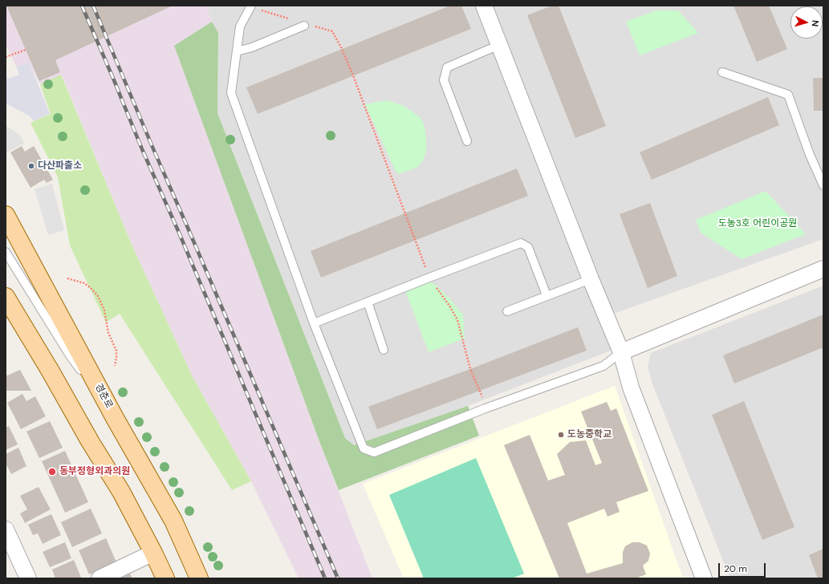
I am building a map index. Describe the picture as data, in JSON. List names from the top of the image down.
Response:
{
  "streets": {
    "main road": ["경춘로"]
  },
  "parks": ["도농3호 어린이공원"],
  "places": ["다산파출소", "도농중학교", "동부정형외과의원"],
  "scale_bar": "20 m",
  "north": "right"
}
